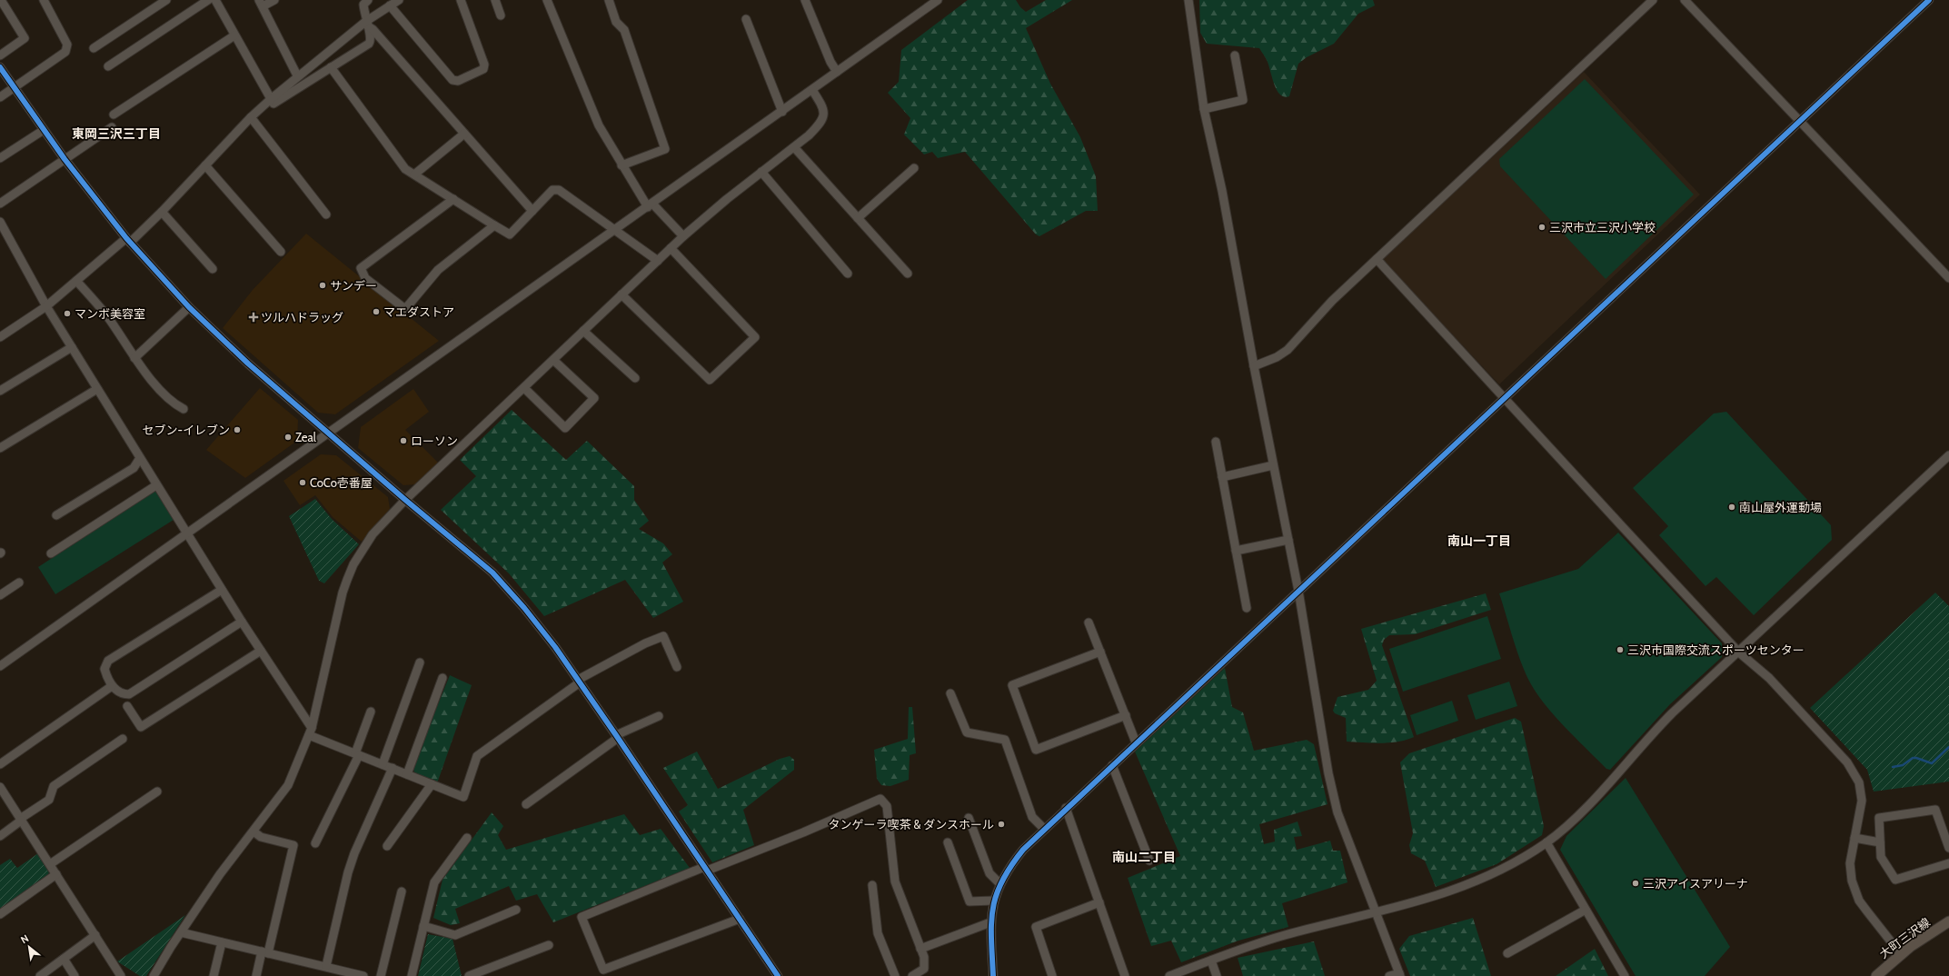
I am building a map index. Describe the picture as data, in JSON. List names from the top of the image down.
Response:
{
  "streets": {
    "main road": ["大町三沢線"]
  },
  "districts": ["東岡三沢三丁目", "南山一丁目", "南山二丁目"],
  "places": {
    "other": [
      "三沢市立三沢小学校",
      "サンデー",
      "マエダストア",
      "マンボ美容室",
      "セブン-イレブン",
      "Zeal",
      "ローソン",
      "CoCo壱番屋",
      "南山屋外運動場",
      "三沢市国際交流スポーツセンター",
      "タンゲーラ喫茶 & ダンスホール",
      "三沢アイスアリーナ"
    ],
    "health": ["ツルハドラッグ"]
  },
  "north": "top left"
}
